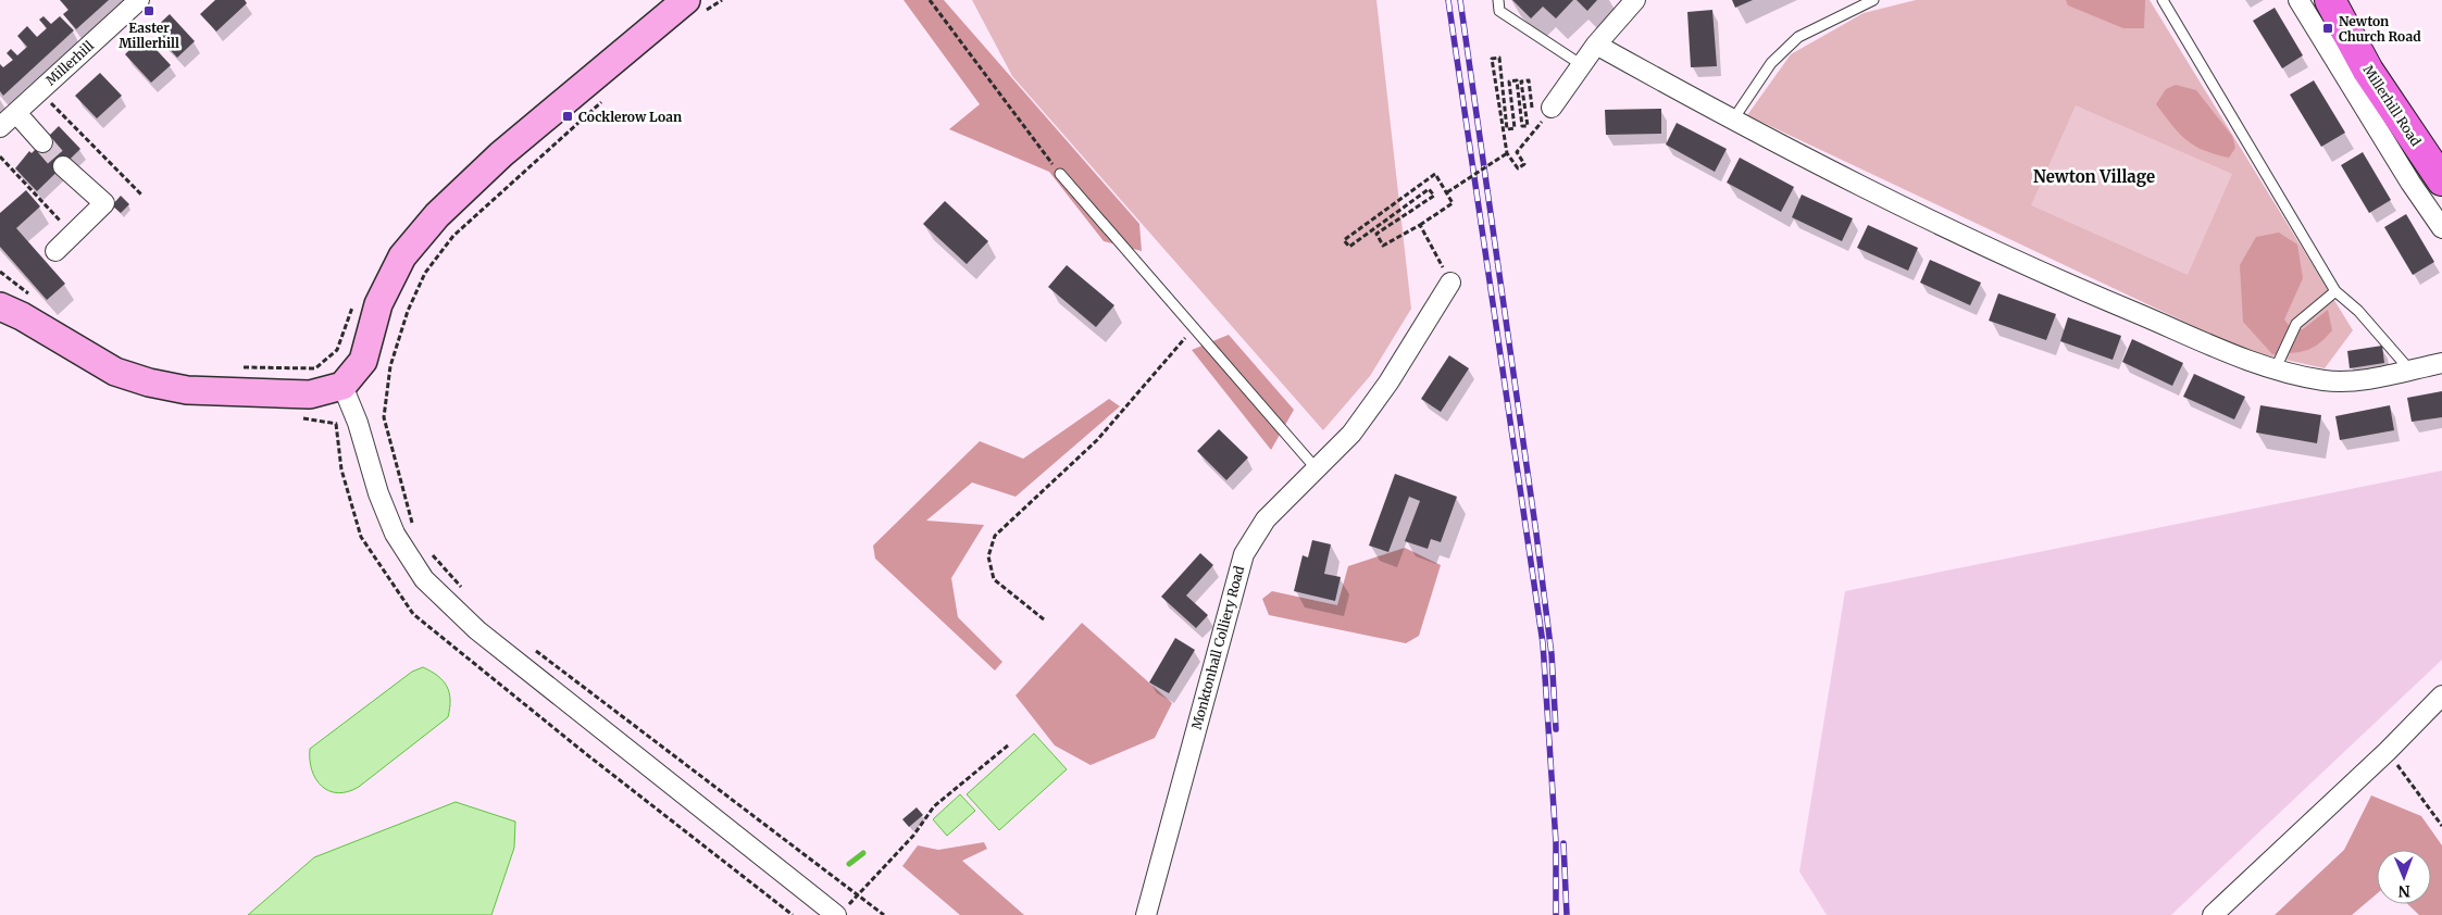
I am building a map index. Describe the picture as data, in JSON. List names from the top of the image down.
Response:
{
  "streets": {
    "main road": ["Millerhill Road"],
    "street": ["Millerhill", "Monktonhall Colliery Road"]
  },
  "districts": ["Newton Village"],
  "places": {
    "transit": ["Easter Millerhill", "Newton Church Road", "Cocklerow Loan"]
  },
  "north": "bottom"
}
